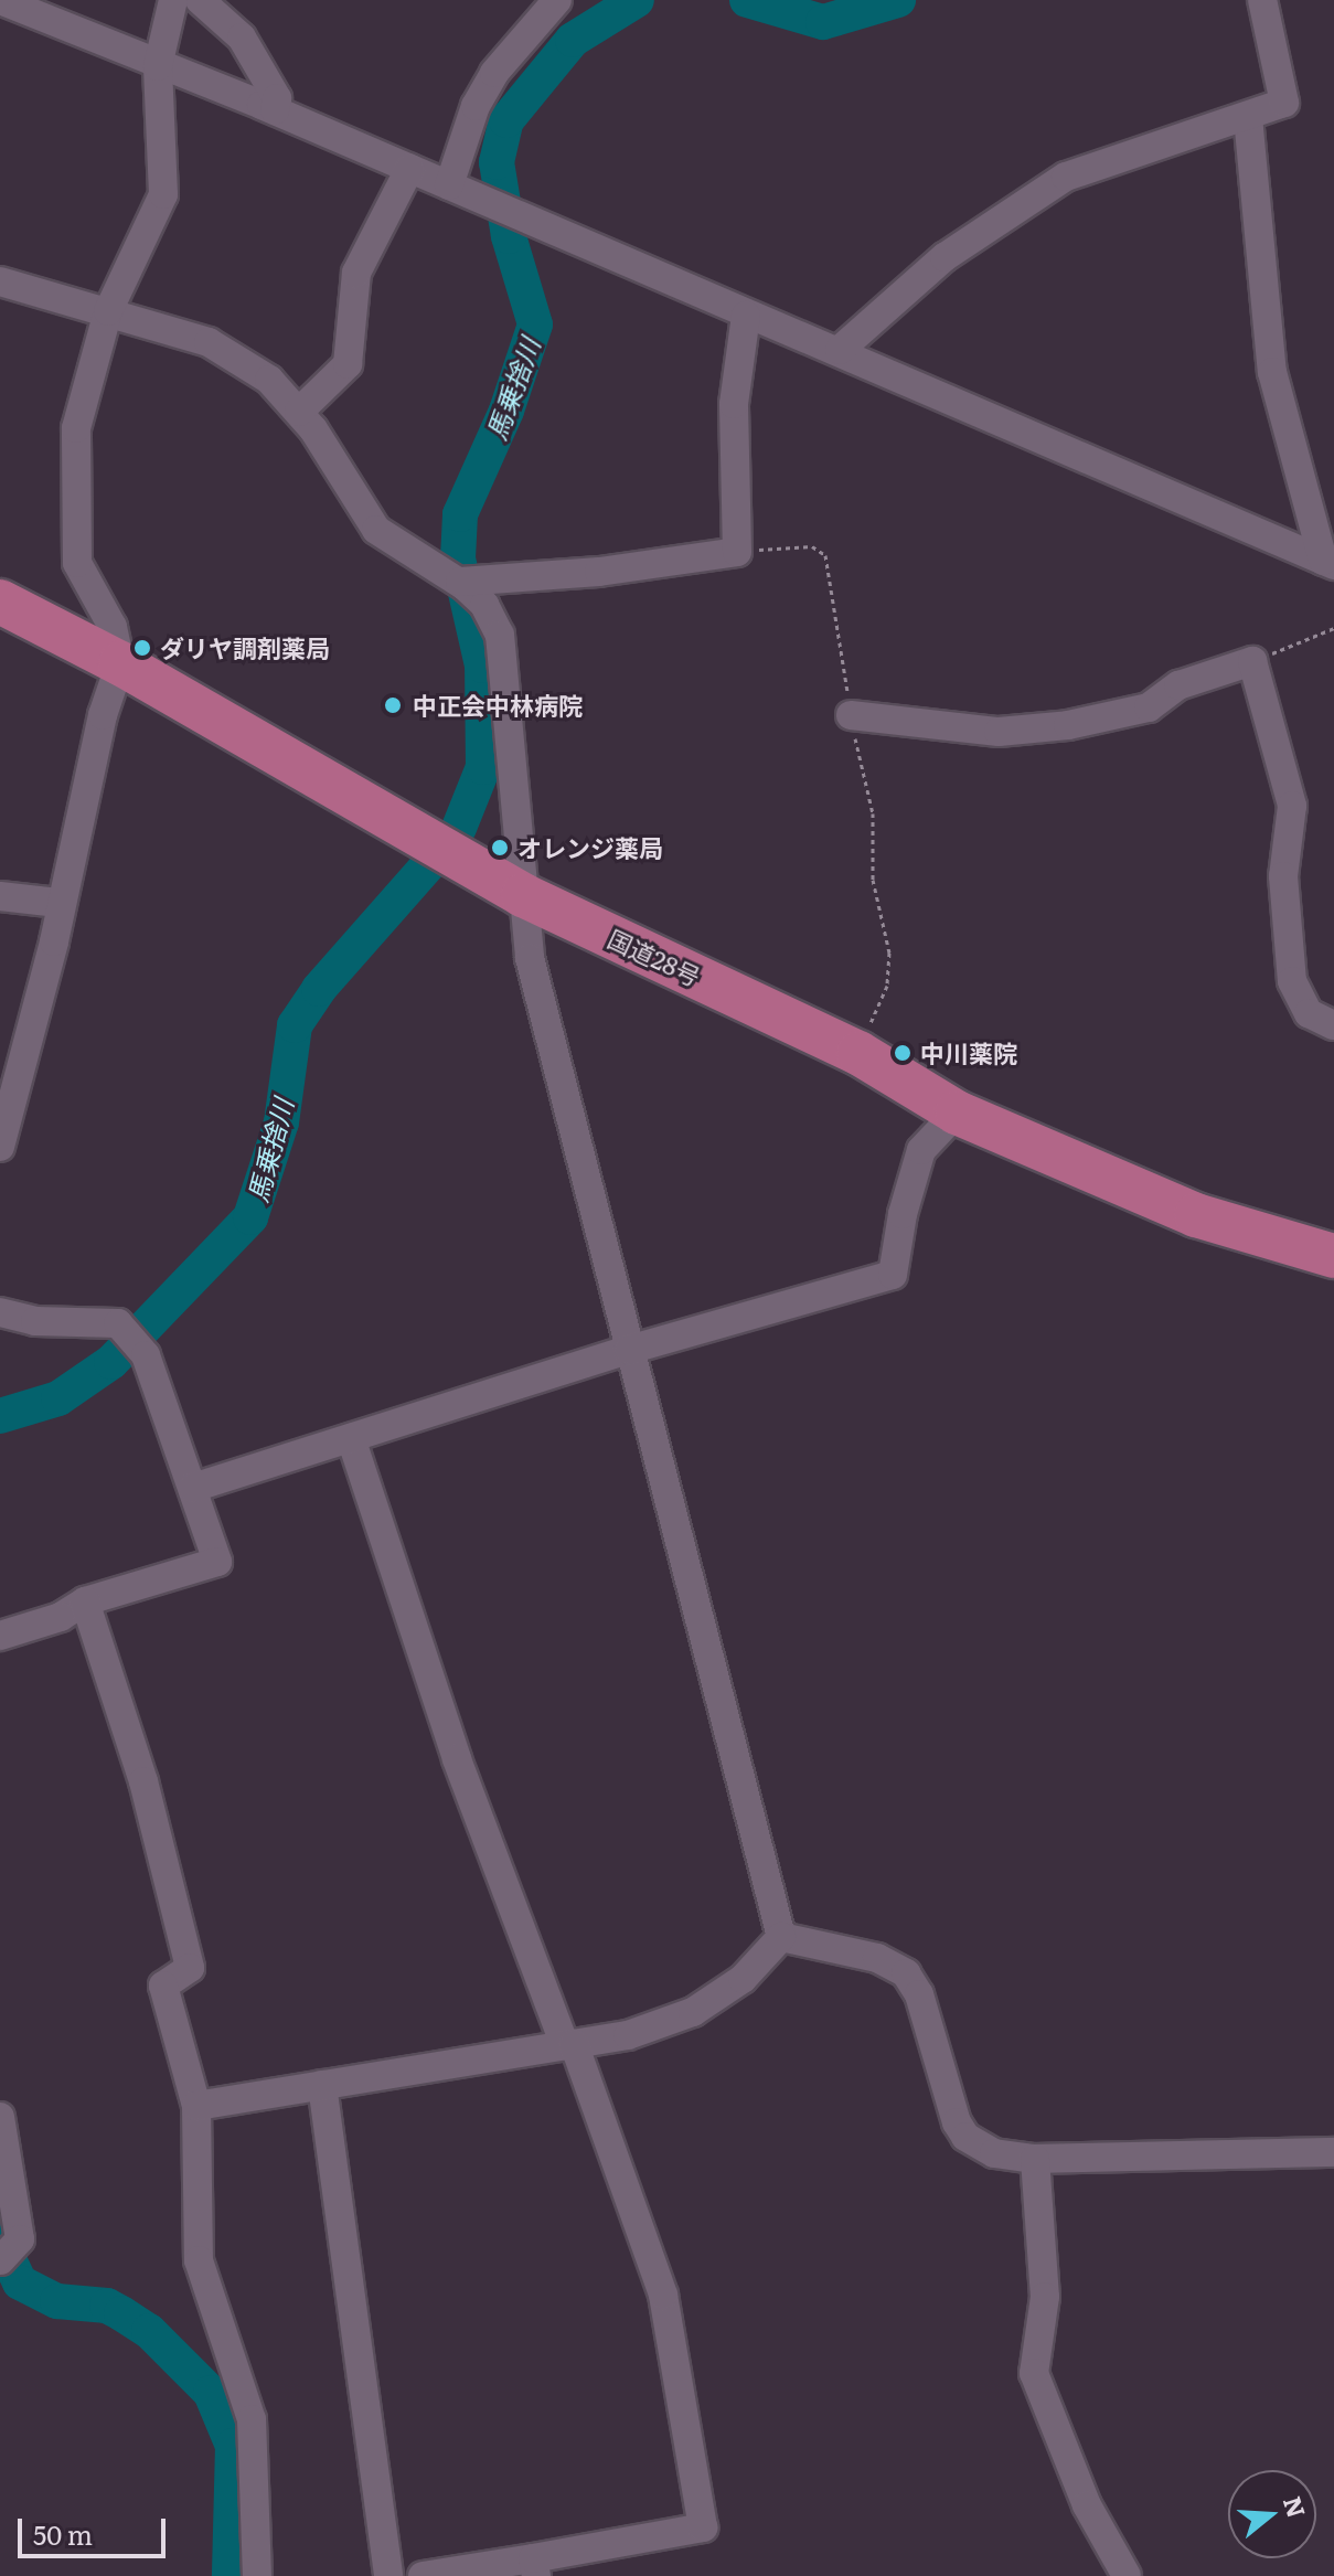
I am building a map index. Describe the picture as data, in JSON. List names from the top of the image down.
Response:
{
  "streets": {
    "highway": ["国道28号"]
  },
  "water": ["馬乗捨川"],
  "places": [
    "ダリヤ調剤薬局",
    "中正会中林病院",
    "オレンジ薬局",
    "中川薬院"
  ],
  "scale_bar": "50 m",
  "north": "right"
}
